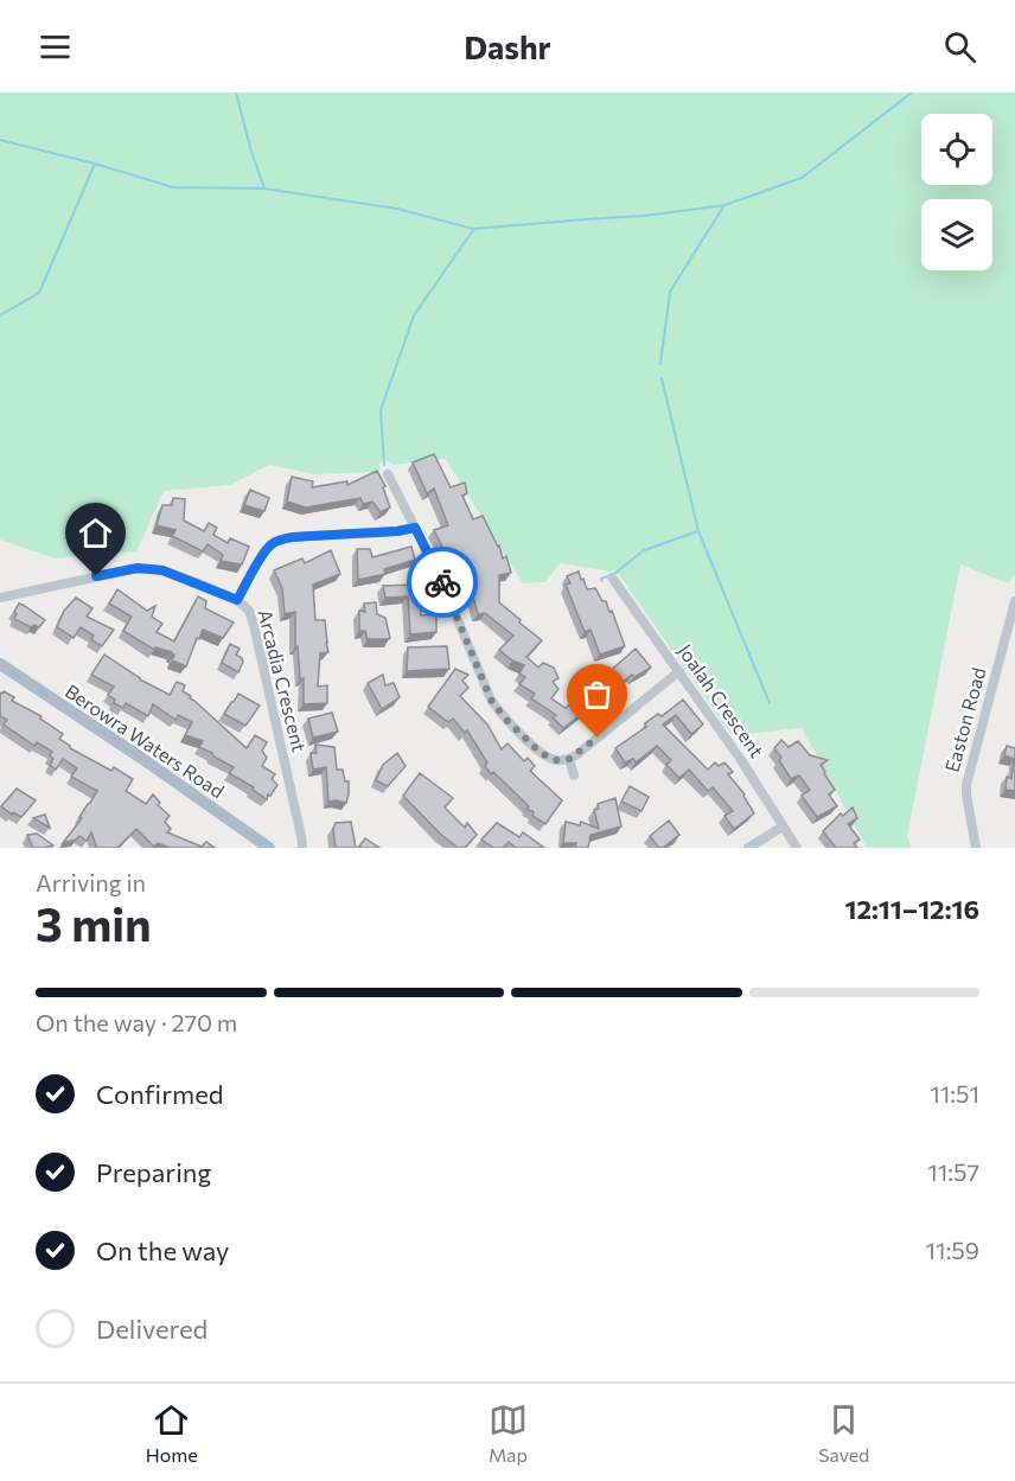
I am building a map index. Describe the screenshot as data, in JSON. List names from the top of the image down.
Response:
{
  "streets": {
    "main road": ["Berowra Waters Road"],
    "street": ["Arcadia Crescent", "Joalah Crescent", "Easton Road"]
  },
  "page": {
    "header": "Dashr",
    "heading": ["3 min", "Arriving in", "12:11–12:16"],
    "bar": "On the way · 270 m",
    "list": [
      ["Confirmed", "11:51"],
      ["Preparing", "11:57"],
      ["On the way", "11:59"],
      "Delivered"
    ],
    "tabs": ["Home", "Map", "Saved"]
  }
}
